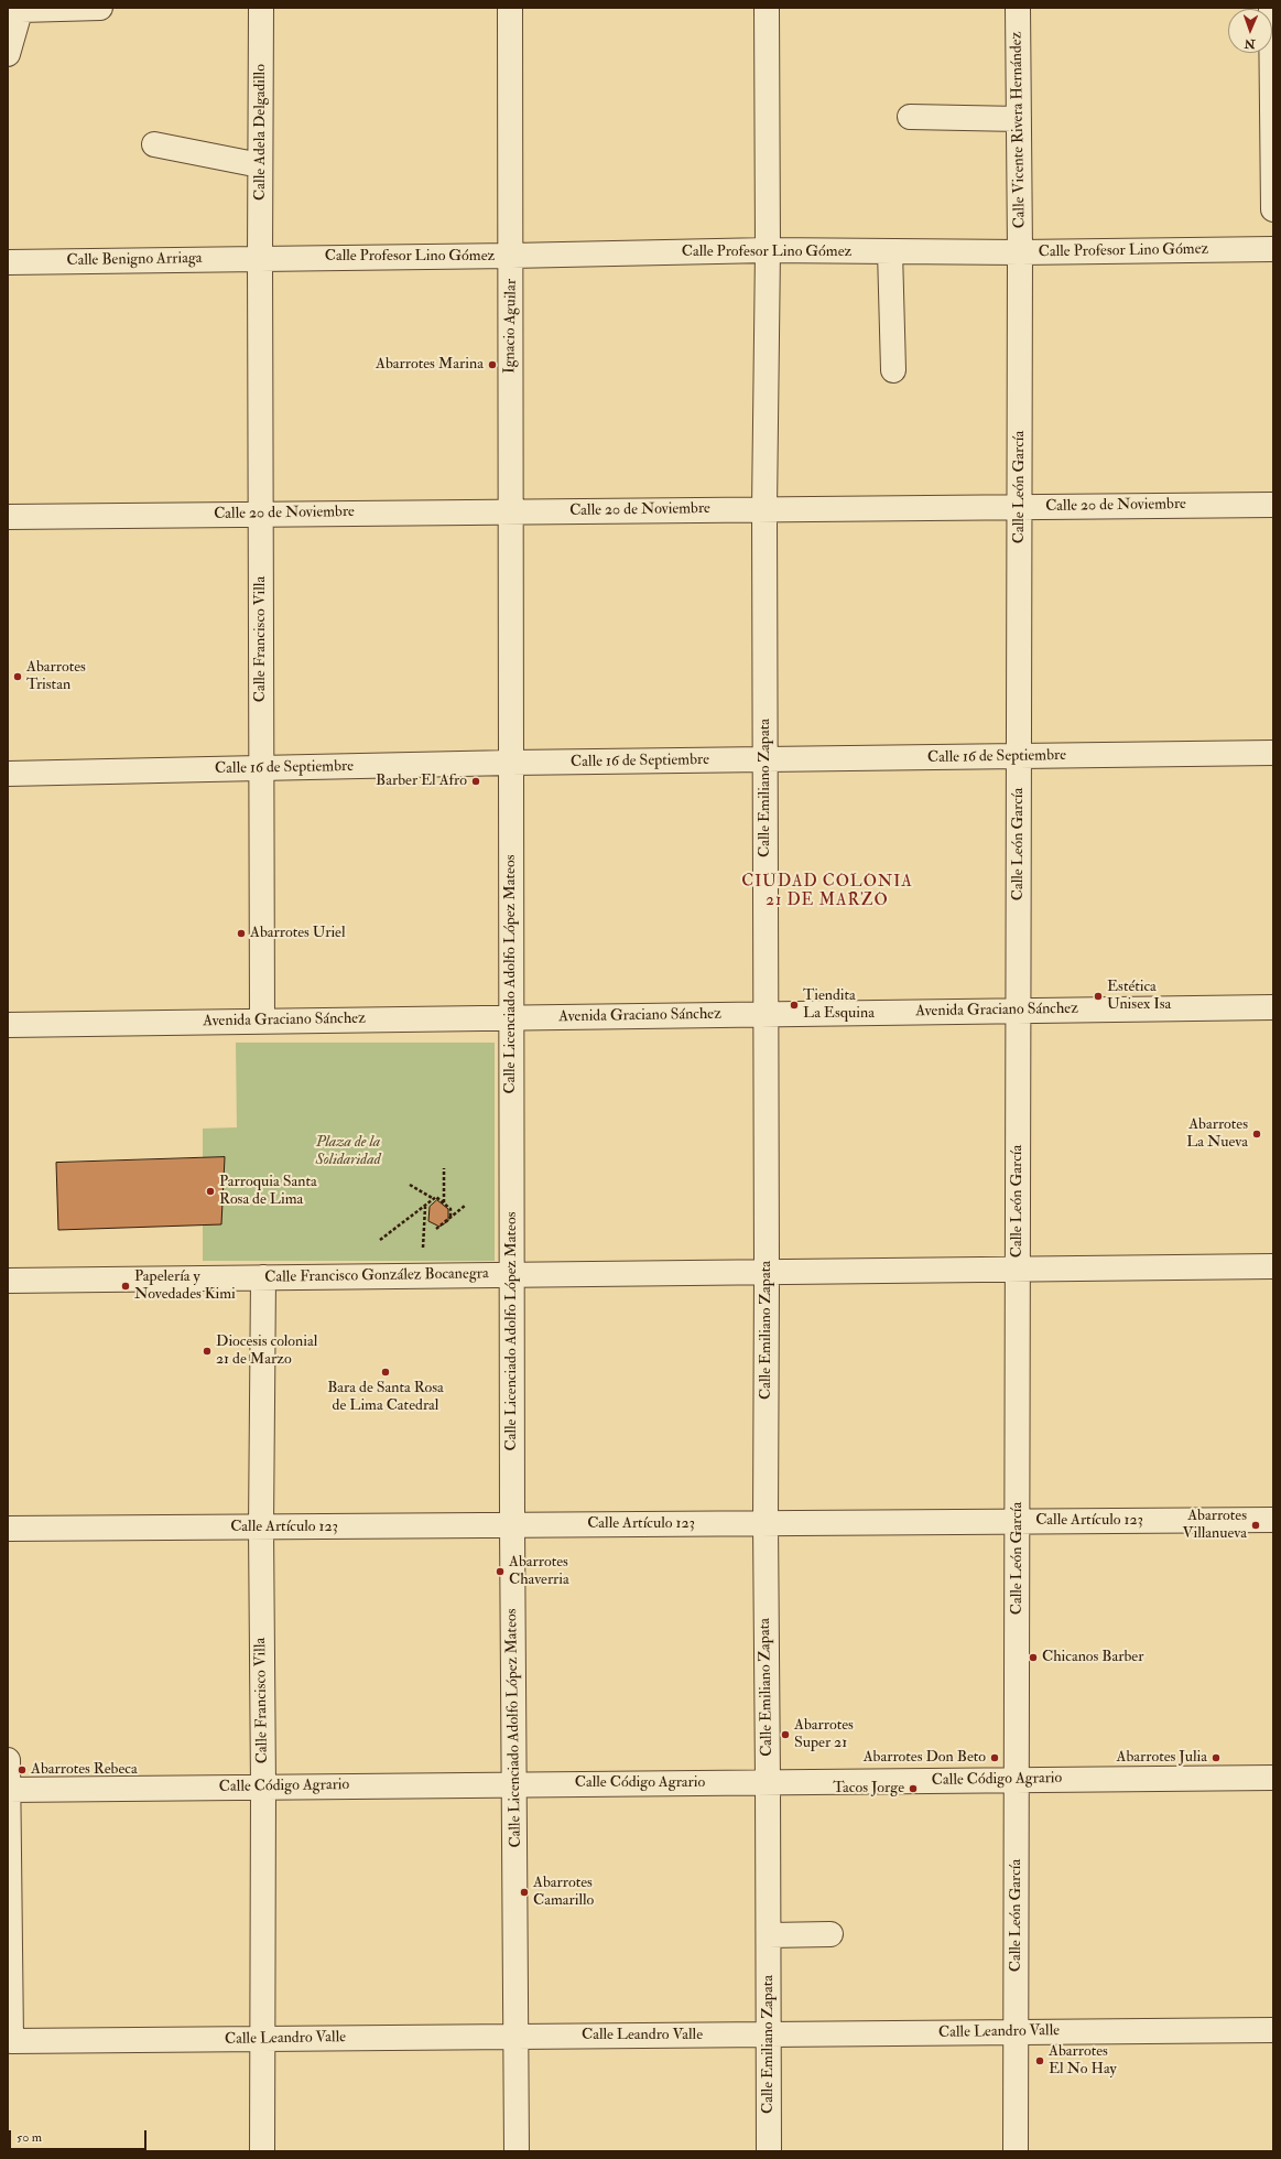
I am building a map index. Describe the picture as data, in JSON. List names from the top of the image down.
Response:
{
  "streets": {
    "street": [
      "Calle Vicente Rivera Hernández",
      "Calle Adela Delgadillo",
      "Calle Profesor Lino Gómez",
      "Calle Benigno Arriaga",
      "Ignacio Aguilar",
      "Calle León García",
      "Calle 20 de Noviembre",
      "Calle Francisco Villa",
      "Calle 16 de Septiembre",
      "Calle Emiliano Zapata",
      "Calle Licenciado Adolfo López Mateos",
      "Avenida Graciano Sánchez",
      "Calle Francisco González Bocanegra",
      "Calle Artículo 123",
      "Calle Código Agrario",
      "Calle Leandro Valle"
    ]
  },
  "crossings": [
    ["Calle Vicente Rivera Hernández", "Calle Profesor Lino Gómez"],
    ["Calle Vicente Rivera Hernández", "Calle León García"],
    ["Calle Adela Delgadillo", "Calle Profesor Lino Gómez"],
    ["Calle Adela Delgadillo", "Calle Benigno Arriaga"],
    ["Calle Adela Delgadillo", "Calle Francisco Villa"],
    ["Calle Profesor Lino Gómez", "Calle Benigno Arriaga"],
    ["Calle Profesor Lino Gómez", "Ignacio Aguilar"],
    ["Calle Profesor Lino Gómez", "Calle León García"],
    ["Calle Profesor Lino Gómez", "Calle Francisco Villa"],
    ["Calle Profesor Lino Gómez", "Calle Emiliano Zapata"],
    ["Calle Benigno Arriaga", "Calle Francisco Villa"],
    ["Ignacio Aguilar", "Calle 20 de Noviembre"],
    ["Ignacio Aguilar", "Calle Licenciado Adolfo López Mateos"],
    ["Calle León García", "Calle 20 de Noviembre"],
    ["Calle León García", "Calle 16 de Septiembre"],
    ["Calle León García", "Avenida Graciano Sánchez"],
    ["Calle León García", "Calle Francisco González Bocanegra"],
    ["Calle León García", "Calle Artículo 123"],
    ["Calle León García", "Calle Código Agrario"],
    ["Calle León García", "Calle Leandro Valle"],
    ["Calle 20 de Noviembre", "Calle Francisco Villa"],
    ["Calle 20 de Noviembre", "Calle Emiliano Zapata"],
    ["Calle 20 de Noviembre", "Calle Licenciado Adolfo López Mateos"],
    ["Calle Francisco Villa", "Calle 16 de Septiembre"],
    ["Calle Francisco Villa", "Avenida Graciano Sánchez"],
    ["Calle Francisco Villa", "Calle Francisco González Bocanegra"],
    ["Calle Francisco Villa", "Calle Artículo 123"],
    ["Calle Francisco Villa", "Calle Código Agrario"],
    ["Calle Francisco Villa", "Calle Leandro Valle"],
    ["Calle 16 de Septiembre", "Calle Emiliano Zapata"],
    ["Calle 16 de Septiembre", "Calle Licenciado Adolfo López Mateos"],
    ["Calle Emiliano Zapata", "Avenida Graciano Sánchez"],
    ["Calle Emiliano Zapata", "Calle Francisco González Bocanegra"],
    ["Calle Emiliano Zapata", "Calle Artículo 123"],
    ["Calle Emiliano Zapata", "Calle Código Agrario"],
    ["Calle Emiliano Zapata", "Calle Leandro Valle"],
    ["Calle Licenciado Adolfo López Mateos", "Avenida Graciano Sánchez"],
    ["Calle Licenciado Adolfo López Mateos", "Calle Francisco González Bocanegra"],
    ["Calle Licenciado Adolfo López Mateos", "Calle Artículo 123"],
    ["Calle Licenciado Adolfo López Mateos", "Calle Código Agrario"],
    ["Calle Licenciado Adolfo López Mateos", "Calle Leandro Valle"]
  ],
  "districts": ["CIUDAD COLONIA 21 DE MARZO"],
  "parks": ["Plaza de la Solidaridad"],
  "places": [
    "Abarrotes Marina",
    "Abarrotes Tristan",
    "Barber El Afro",
    "Abarrotes Uriel",
    "Estética Unisex Isa",
    "Tiendita La Esquina",
    "Abarrotes La Nueva",
    "Parroquia Santa Rosa de Lima",
    "Papelería y Novedades Kimi",
    "Diocesis colonial 21 de Marzo",
    "Bara de Santa Rosa de Lima Catedral",
    "Abarrotes Villanueva",
    "Abarrotes Chaverria",
    "Chicanos Barber",
    "Abarrotes Super 21",
    "Abarrotes Don Beto",
    "Abarrotes Julia",
    "Abarrotes Rebeca",
    "Tacos Jorge",
    "Abarrotes Camarillo",
    "Abarrotes El No Hay"
  ],
  "scale_bar": "50 m",
  "north": "bottom"
}
